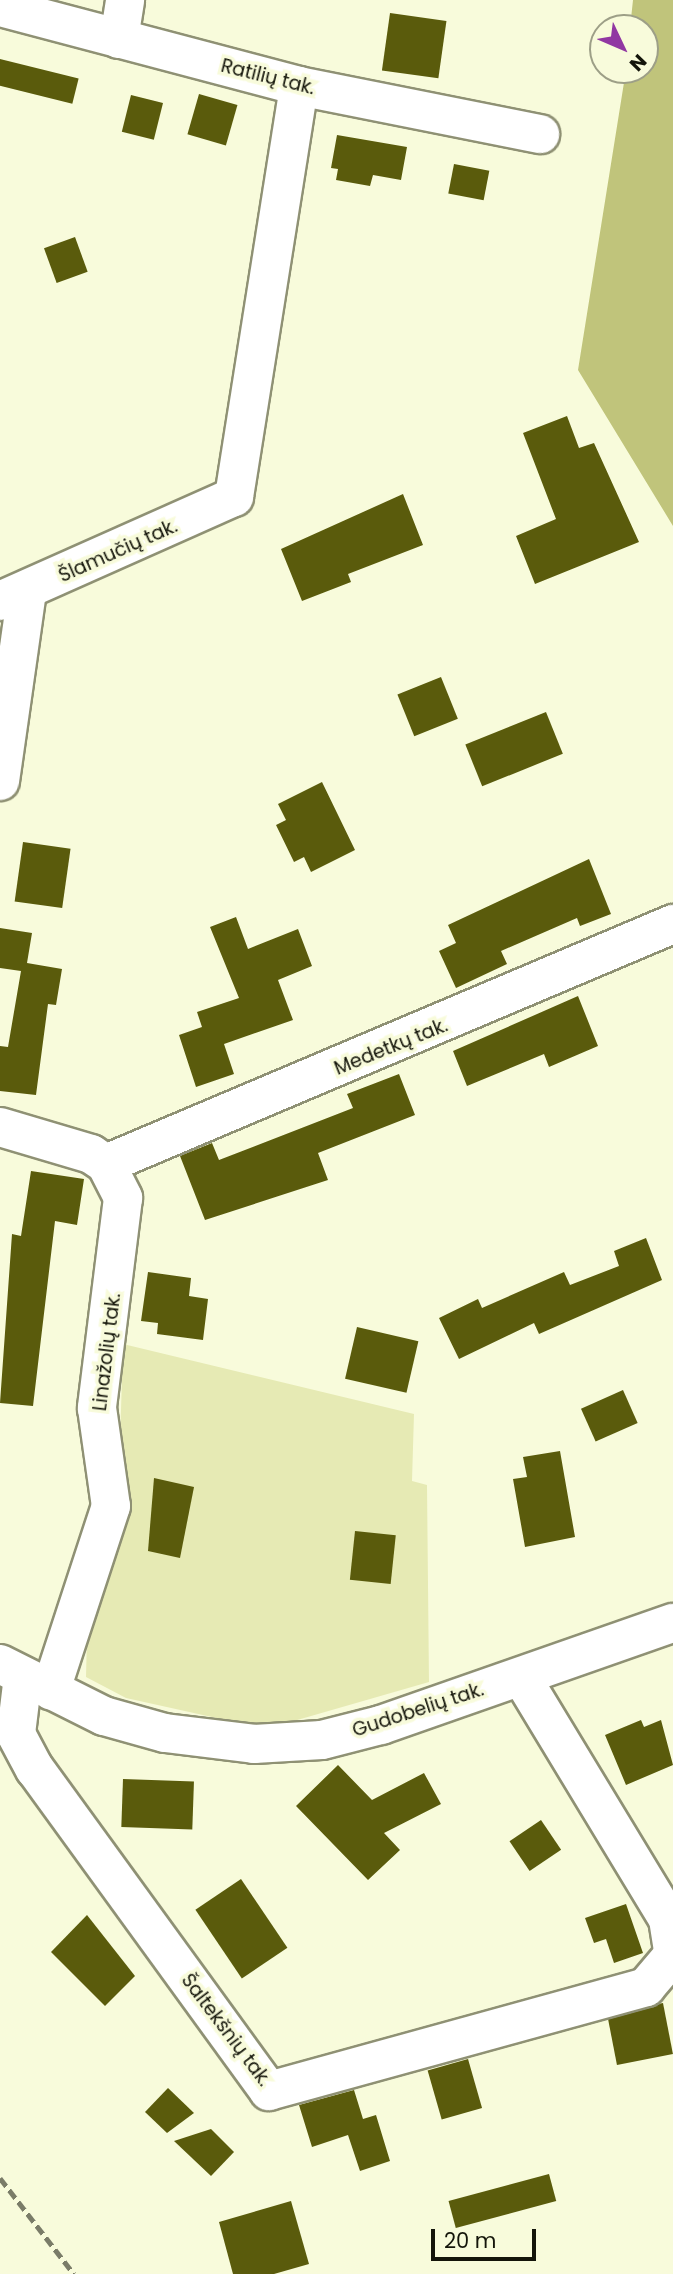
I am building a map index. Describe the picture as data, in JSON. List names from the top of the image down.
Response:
{
  "streets": {
    "street": [
      "Ratilių tak.",
      "Šlamučių tak.",
      "Medetkų tak.",
      "Linažolių tak.",
      "Gudobelių tak.",
      "Šaltekšnių tak."
    ]
  },
  "crossings": [
    ["Ratilių tak.", "Šlamučių tak."],
    ["Medetkų tak.", "Linažolių tak."],
    ["Linažolių tak.", "Gudobelių tak."],
    ["Linažolių tak.", "Šaltekšnių tak."],
    ["Gudobelių tak.", "Šaltekšnių tak."]
  ],
  "scale_bar": "20 m",
  "north": "bottom right"
}
